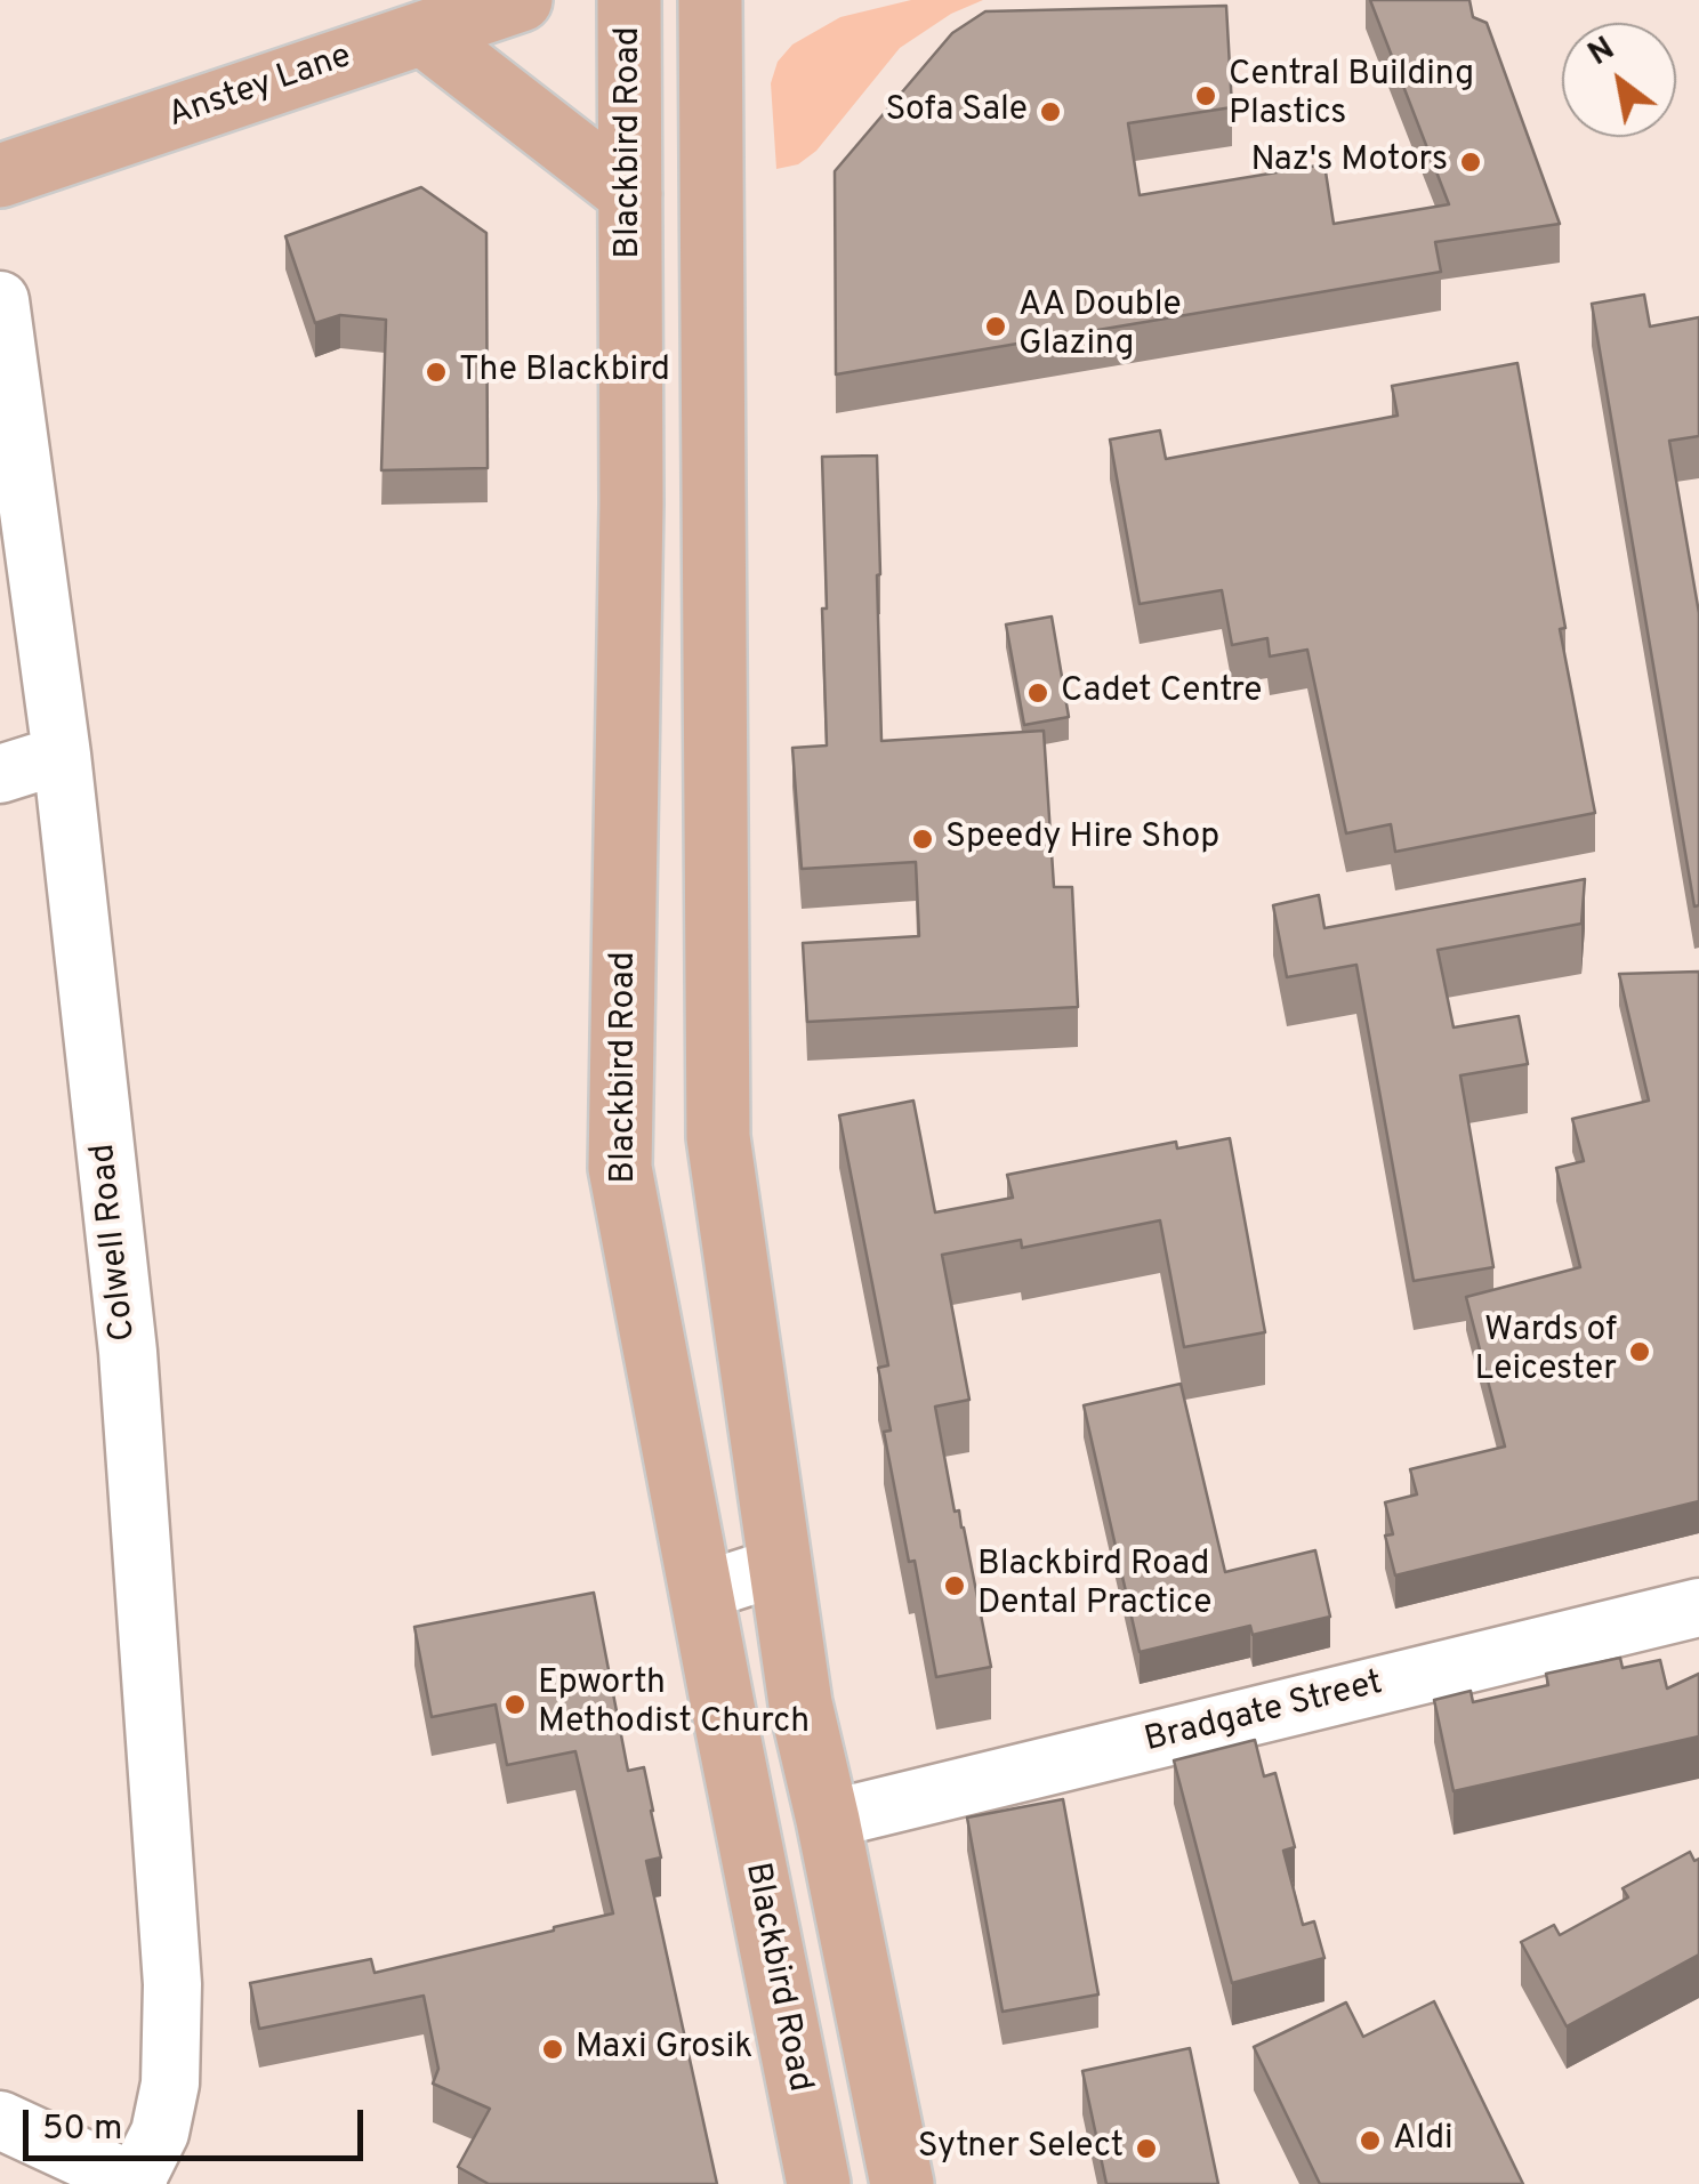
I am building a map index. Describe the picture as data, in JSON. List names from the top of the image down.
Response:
{
  "streets": {
    "main road": ["Anstey Lane", "Blackbird Road"],
    "street": ["Colwell Road", "Bradgate Street"]
  },
  "places": [
    "Central Building Plastics",
    "Sofa Sale",
    "Naz's Motors",
    "AA Double Glazing",
    "The Blackbird",
    "Cadet Centre",
    "Speedy Hire Shop",
    "Wards of Leicester",
    "Blackbird Road Dental Practice",
    "Epworth Methodist Church",
    "Maxi Grosik",
    "Aldi",
    "Sytner Select"
  ],
  "scale_bar": "50 m",
  "north": "top left"
}
